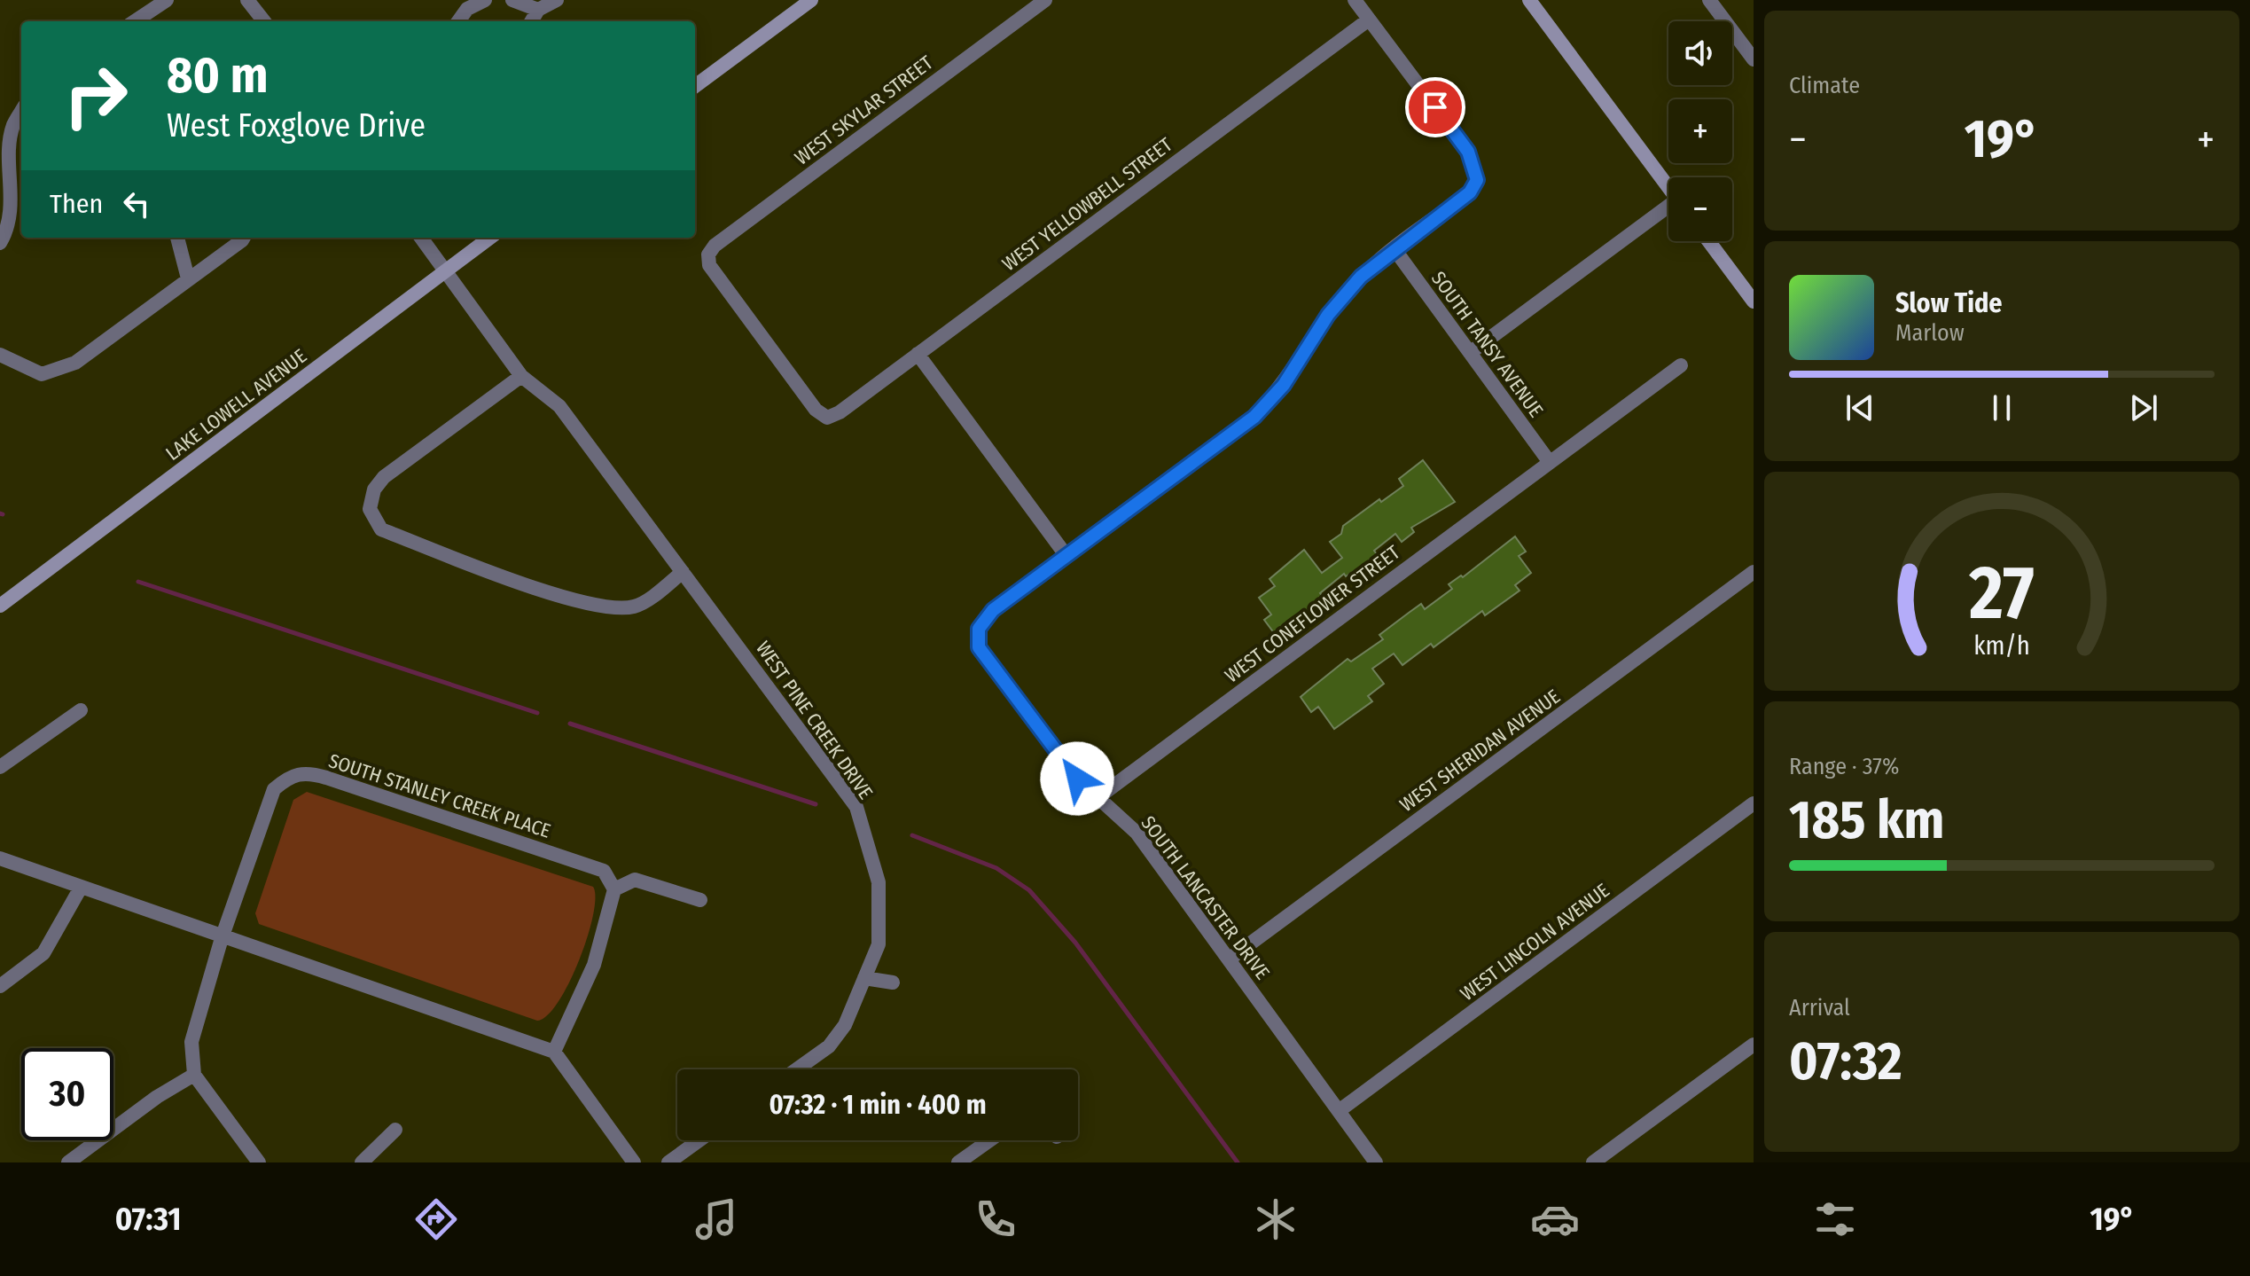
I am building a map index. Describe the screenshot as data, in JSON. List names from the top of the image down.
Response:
{
  "streets": {
    "main road": ["LAKE LOWELL AVENUE"],
    "street": [
      "WEST SKYLAR STREET",
      "WEST YELLOWBELL STREET",
      "SOUTH TANSY AVENUE",
      "WEST CONEFLOWER STREET",
      "WEST PINE CREEK DRIVE",
      "WEST SHERIDAN AVENUE",
      "SOUTH STANLEY CREEK PLACE",
      "SOUTH LANCASTER DRIVE",
      "WEST LINCOLN AVENUE"
    ]
  },
  "crossings": [
    ["WEST SKYLAR STREET", "WEST YELLOWBELL STREET"],
    ["SOUTH TANSY AVENUE", "WEST CONEFLOWER STREET"],
    ["LAKE LOWELL AVENUE", "WEST PINE CREEK DRIVE"],
    ["WEST CONEFLOWER STREET", "SOUTH LANCASTER DRIVE"],
    ["WEST SHERIDAN AVENUE", "SOUTH LANCASTER DRIVE"],
    ["SOUTH LANCASTER DRIVE", "WEST LINCOLN AVENUE"]
  ],
  "page": {
    "tile": [
      "Climate",
      ["Range · 37%", "185 km"],
      ["Arrival", "07:32"]
    ],
    "map_buttons": ["+", "−"],
    "turn": ["80 m", "West Foxglove Drive"],
    "heat": ["−", "19°", "+"],
    "then": "Then",
    "song": ["Slow Tide", "Marlow"],
    "limit": "30",
    "trip": "07:32 · 1 min · 400 m",
    "tabs": ["07:31", "19°"],
    "gauge": ["27", "km/h"]
  }
}
